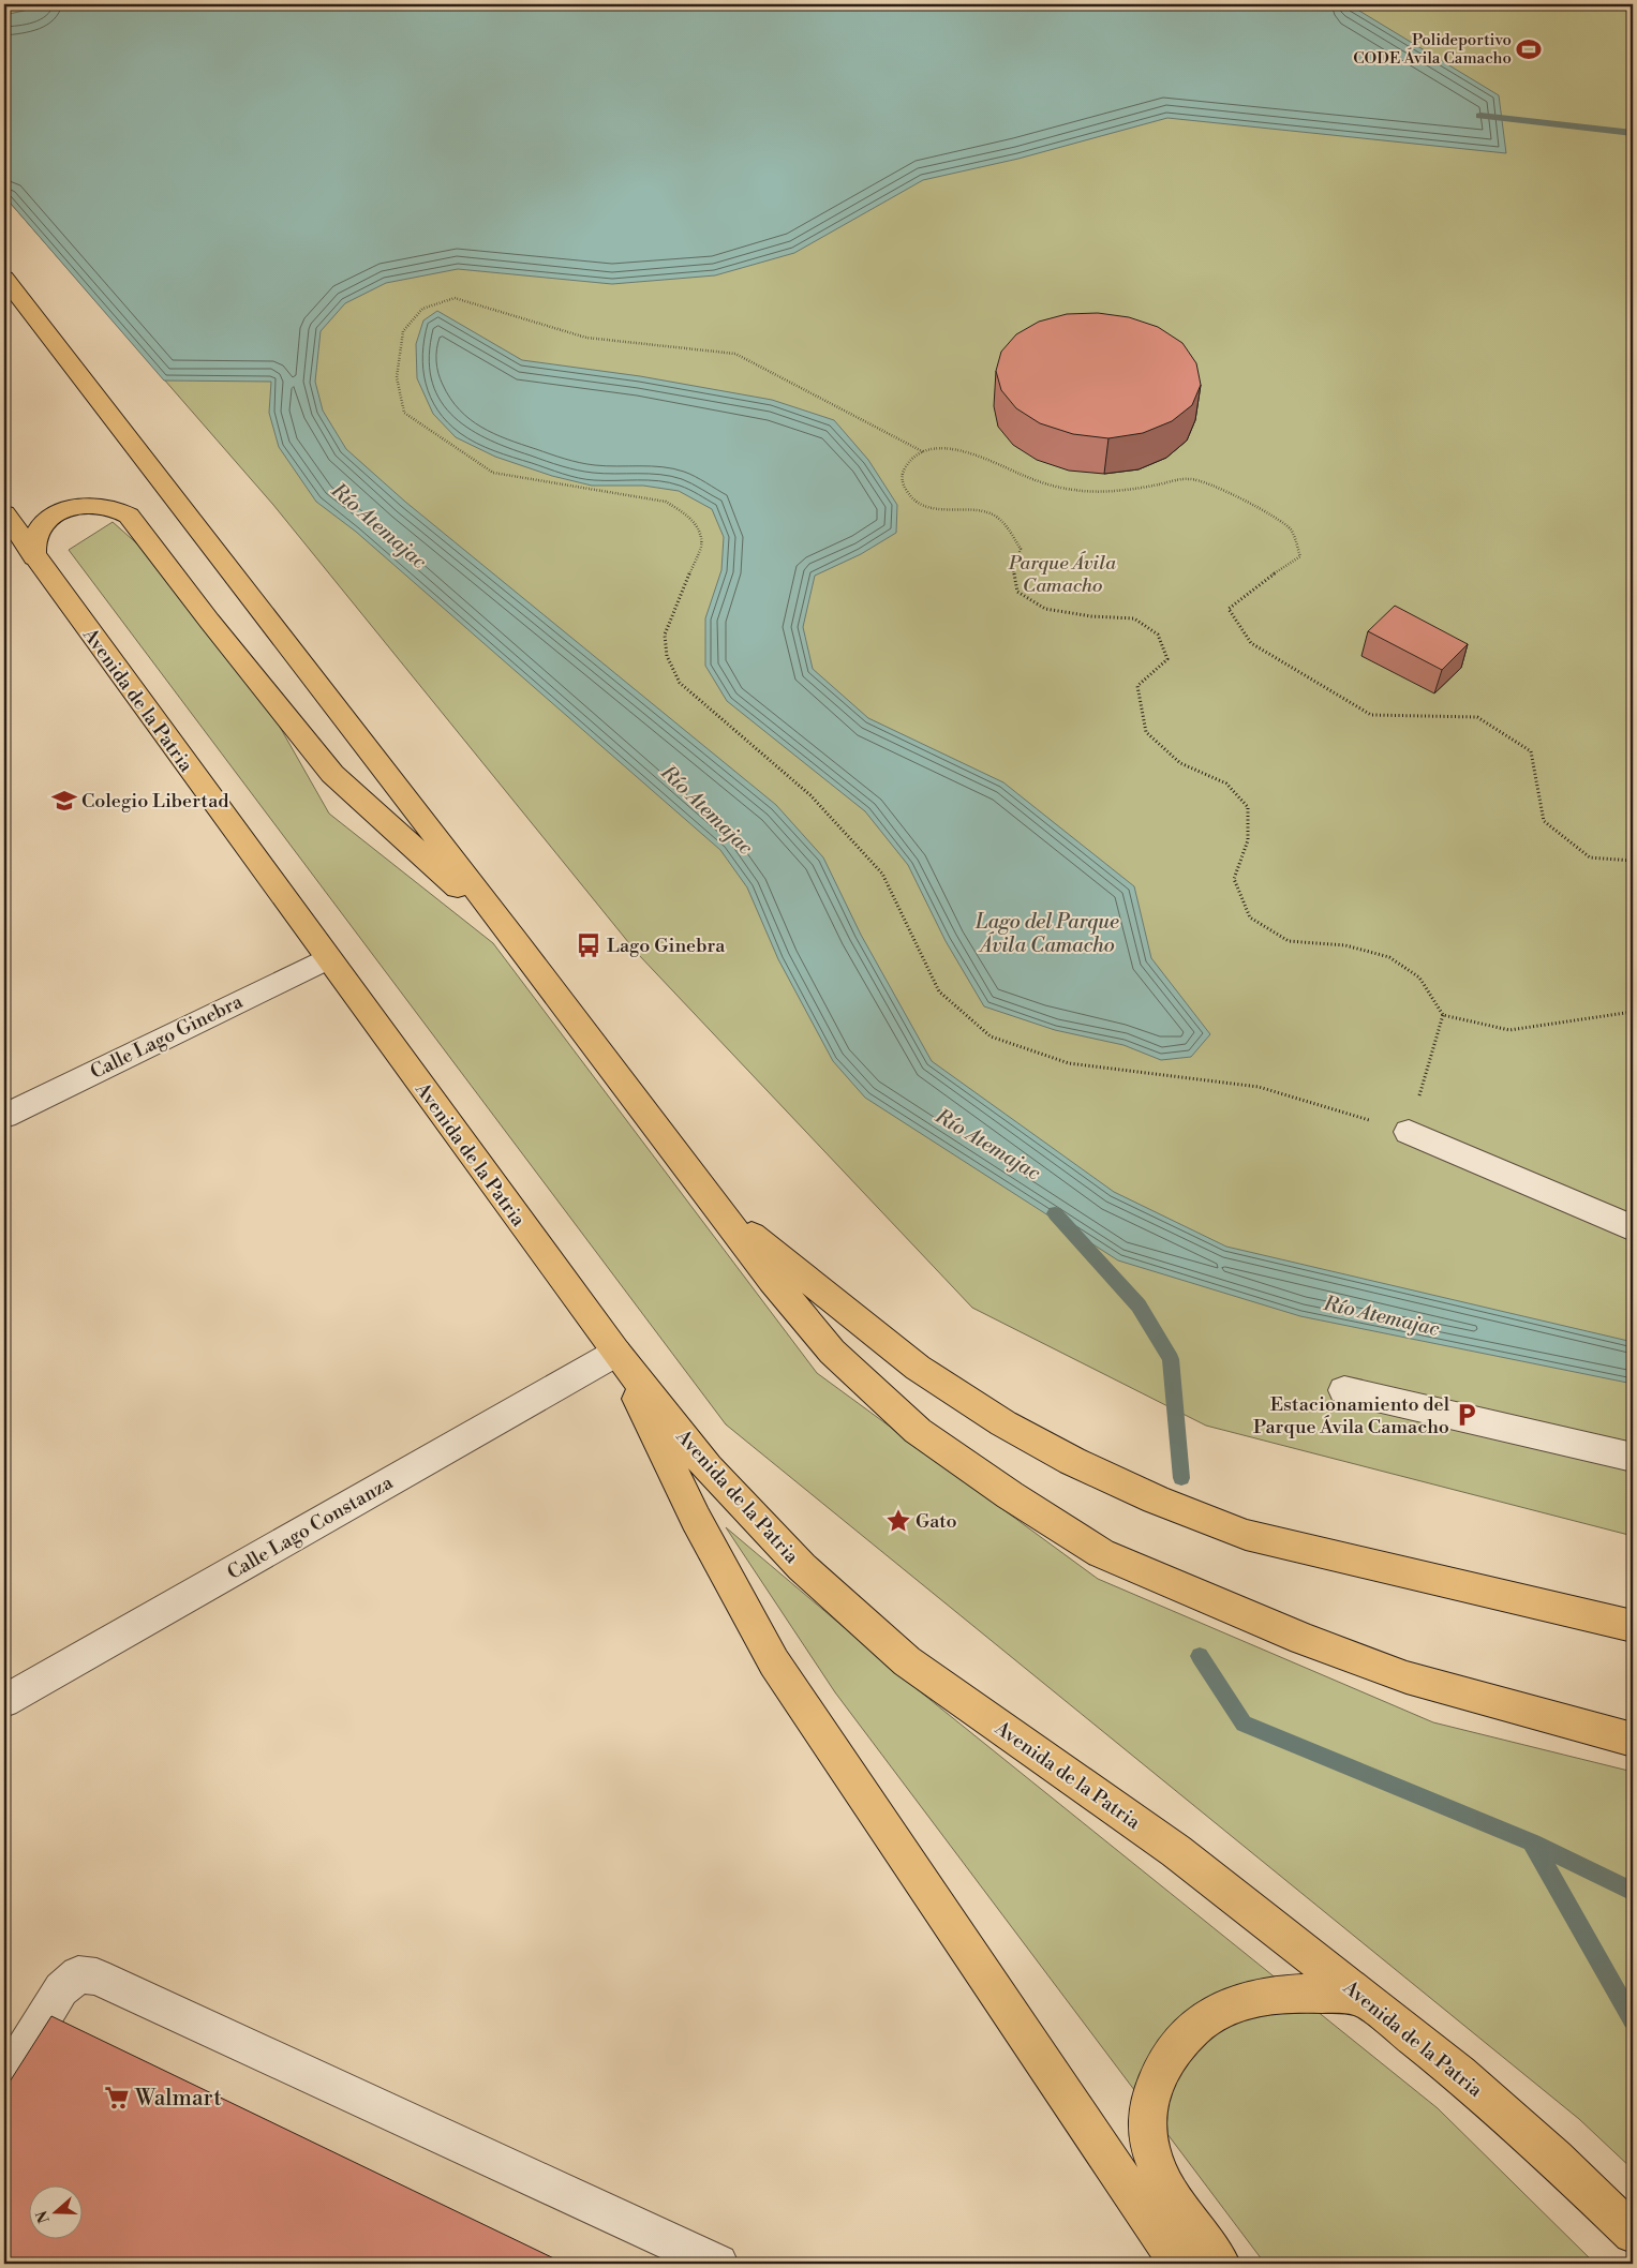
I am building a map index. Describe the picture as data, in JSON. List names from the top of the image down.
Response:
{
  "streets": {
    "main road": ["Avenida de la Patria"],
    "street": ["Calle Lago Ginebra", "Calle Lago Constanza"]
  },
  "crossings": [
    ["Avenida de la Patria", "Calle Lago Ginebra"],
    ["Avenida de la Patria", "Calle Lago Constanza"]
  ],
  "water": ["Río Atemajac", "Lago del Parque Ávila Camacho"],
  "parks": ["Parque Ávila Camacho"],
  "places": {
    "sports": ["Polideportivo CODE Ávila Camacho"],
    "school or university": ["Colegio Libertad"],
    "bus stop": ["Lago Ginebra"],
    "parking": ["Estacionamiento del Parque Ávila Camacho"],
    "place": ["Gato"],
    "supermarket": ["Walmart"]
  },
  "north": "left"
}
